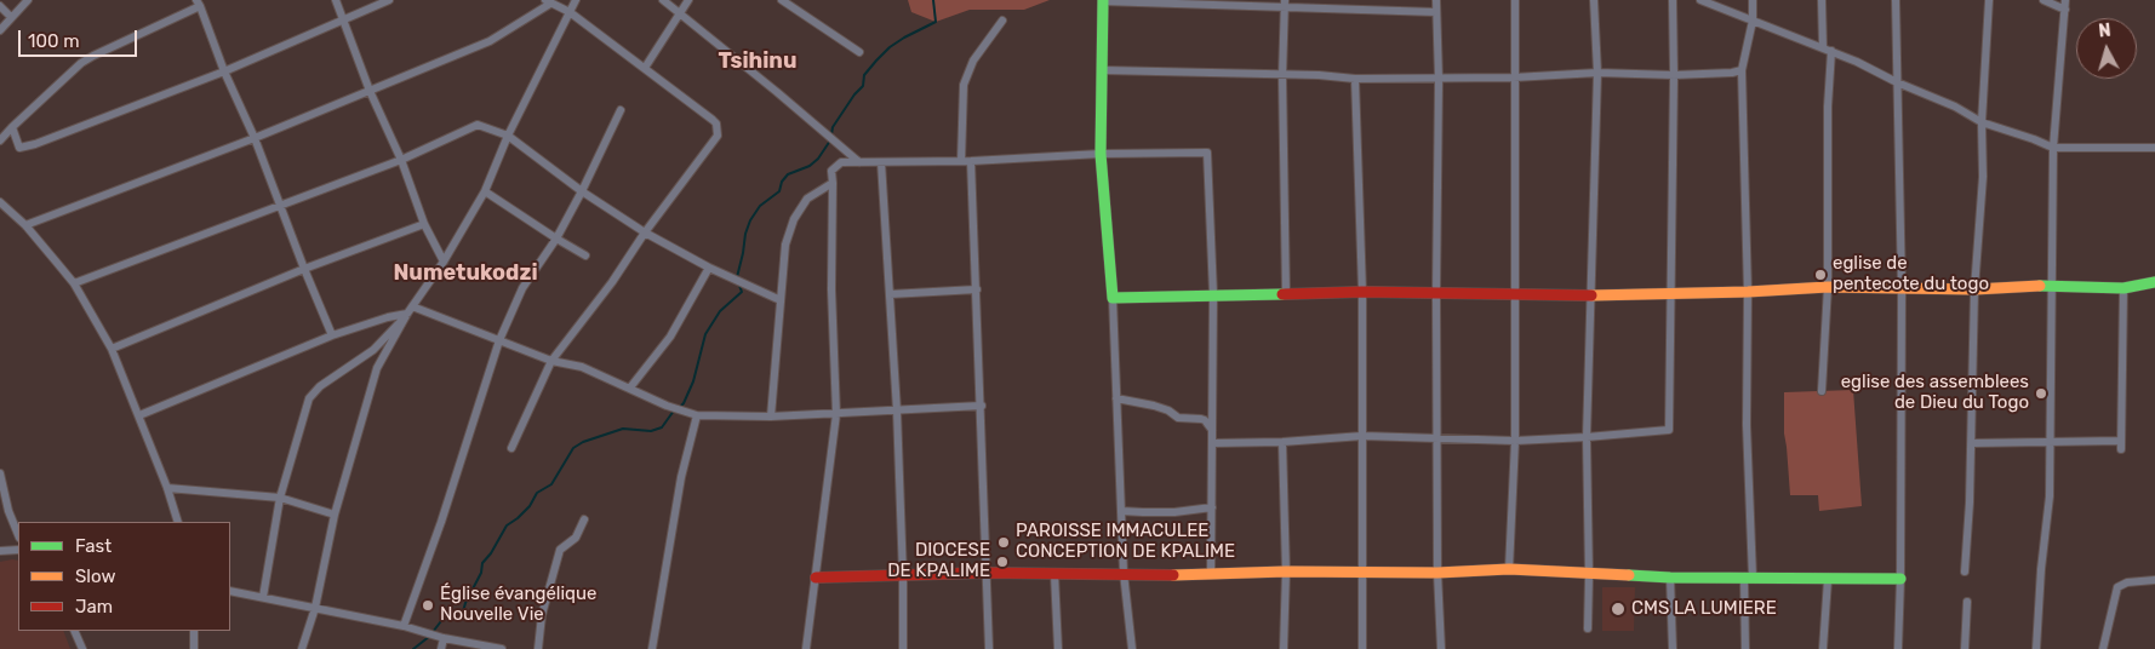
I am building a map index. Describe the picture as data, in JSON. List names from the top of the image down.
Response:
{
  "districts": ["Tsihinu", "Numetukodzi"],
  "places": [
    "eglise de pentecote du togo",
    "eglise des assemblees de Dieu du Togo",
    "PAROISSE IMMACULEE CONCEPTION DE KPALIME",
    "DIOCESE DE KPALIME",
    "Église évangélique Nouvelle Vie",
    "CMS LA LUMIERE"
  ],
  "legend": ["Fast", "Slow", "Jam"],
  "scale_bar": "100 m",
  "north": "top"
}
